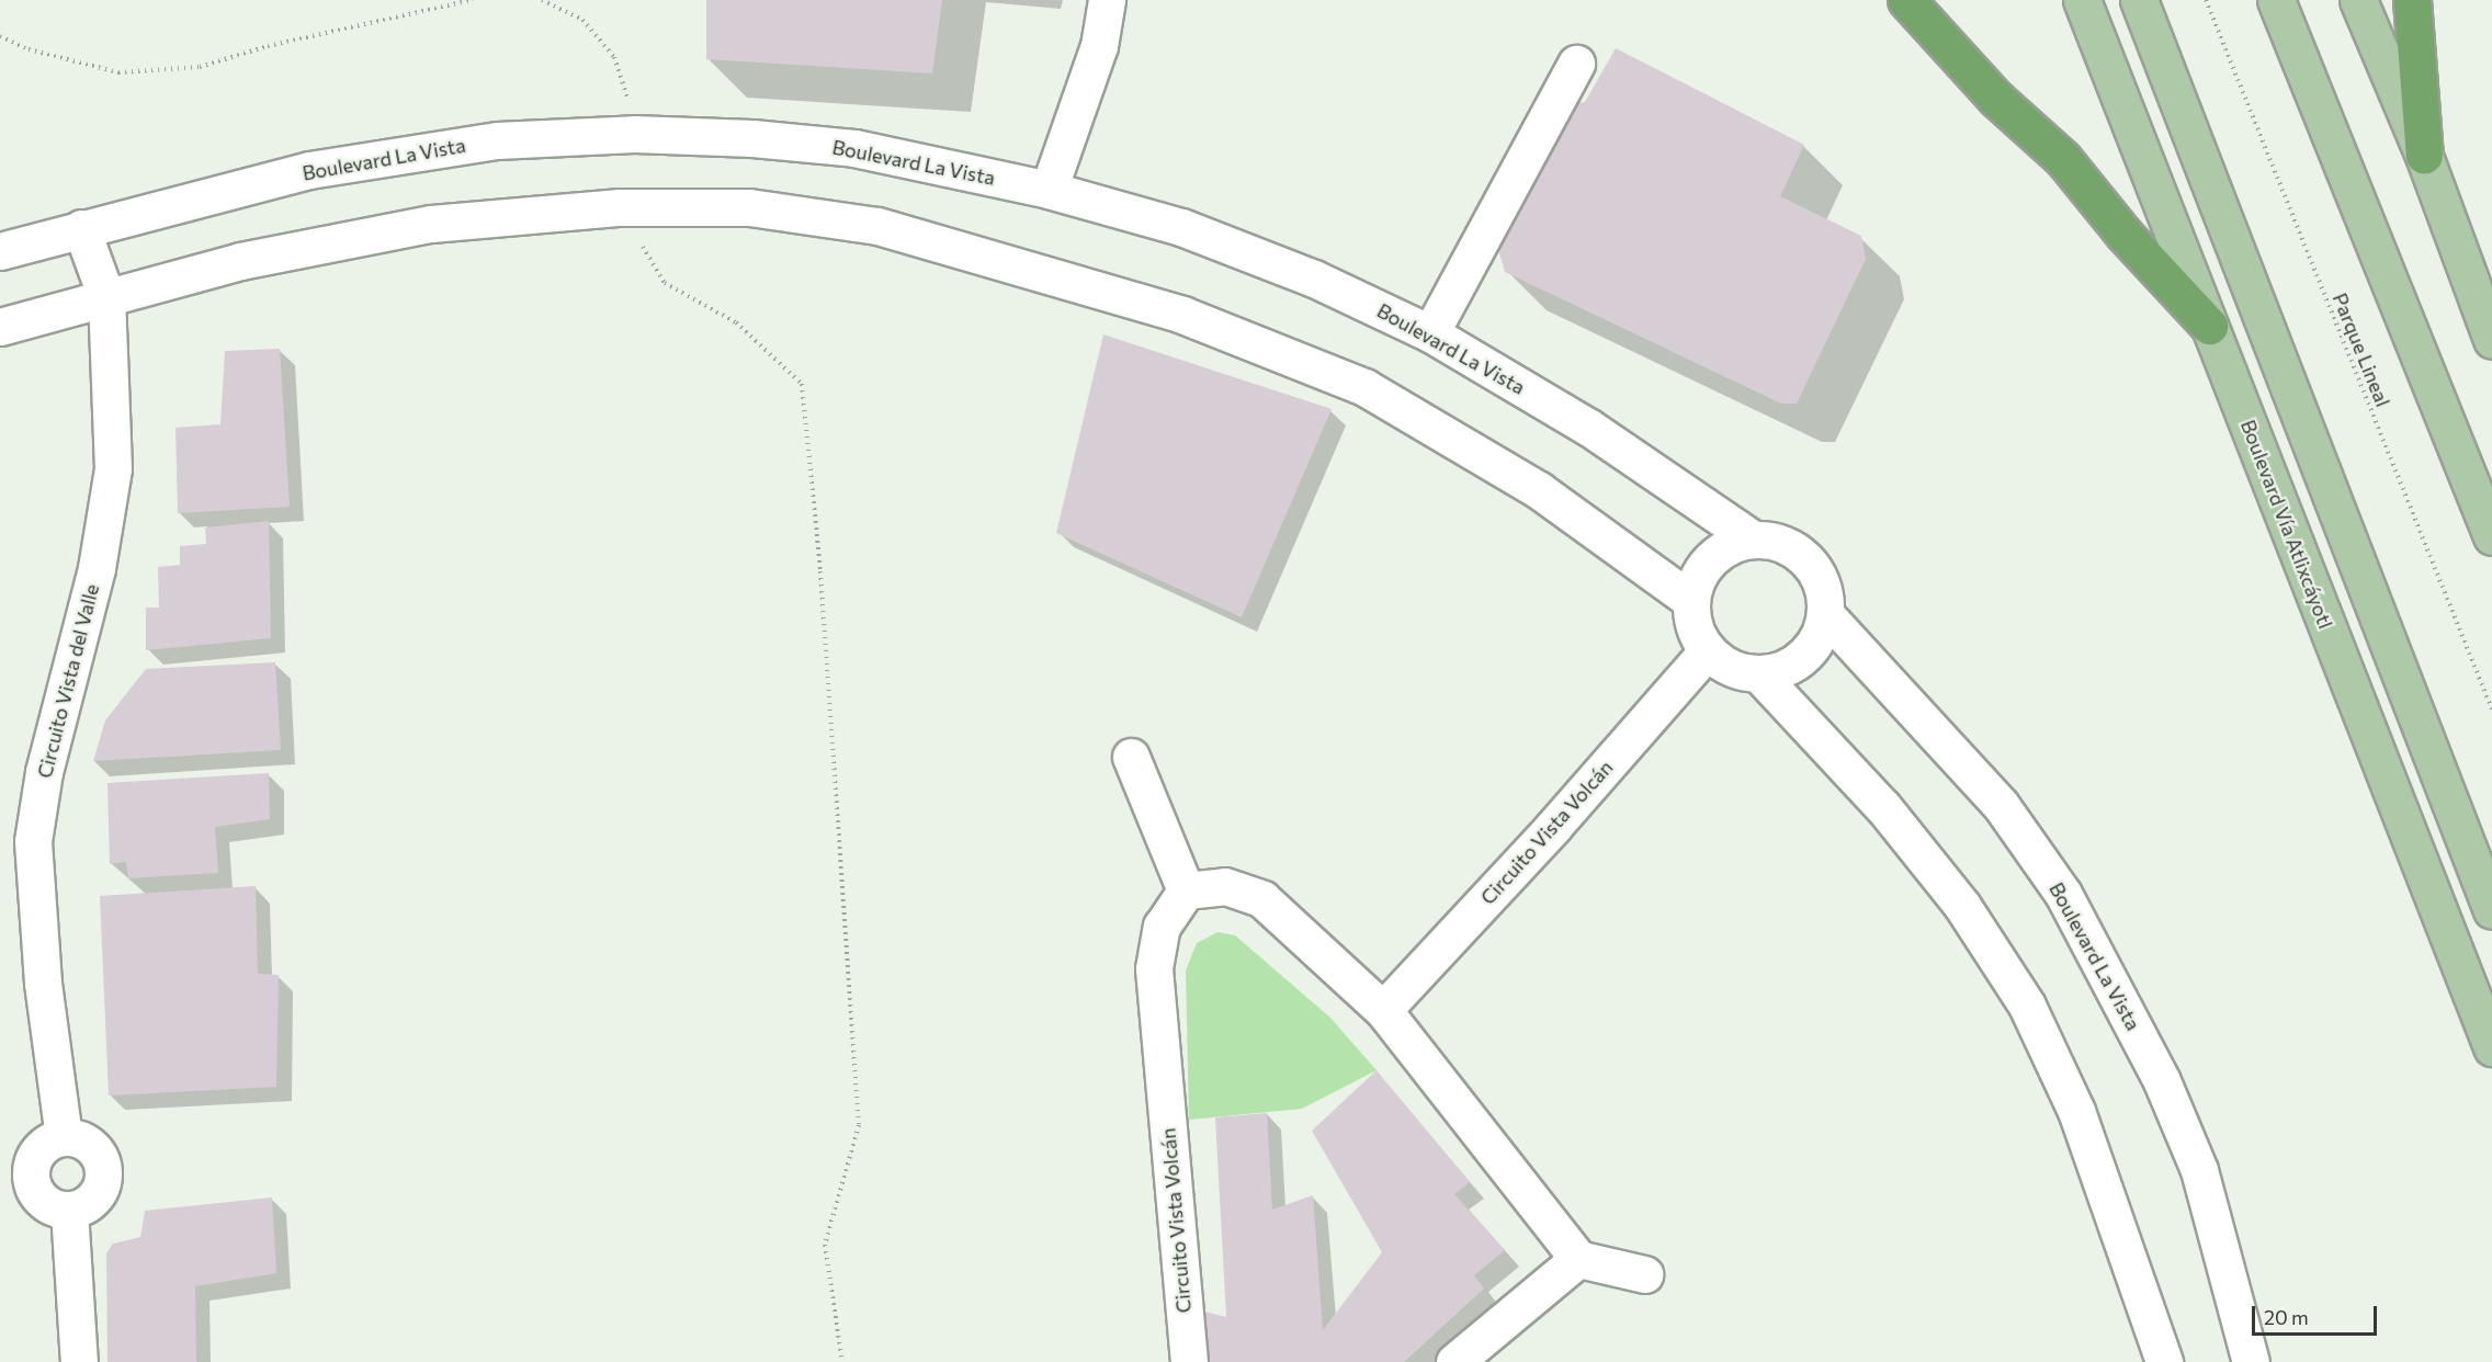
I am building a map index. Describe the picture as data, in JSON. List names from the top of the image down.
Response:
{
  "streets": {
    "main road": ["Boulevard Vía Atlixcáyotl"],
    "street": ["Boulevard La Vista", "Circuito Vista del Valle", "Circuito Vista Volcán"],
    "path": ["Parque Lineal"]
  },
  "crossings": [
    ["Boulevard La Vista", "Circuito Vista del Valle"],
    ["Boulevard La Vista", "Circuito Vista Volcán"]
  ],
  "scale_bar": "20 m"
}
